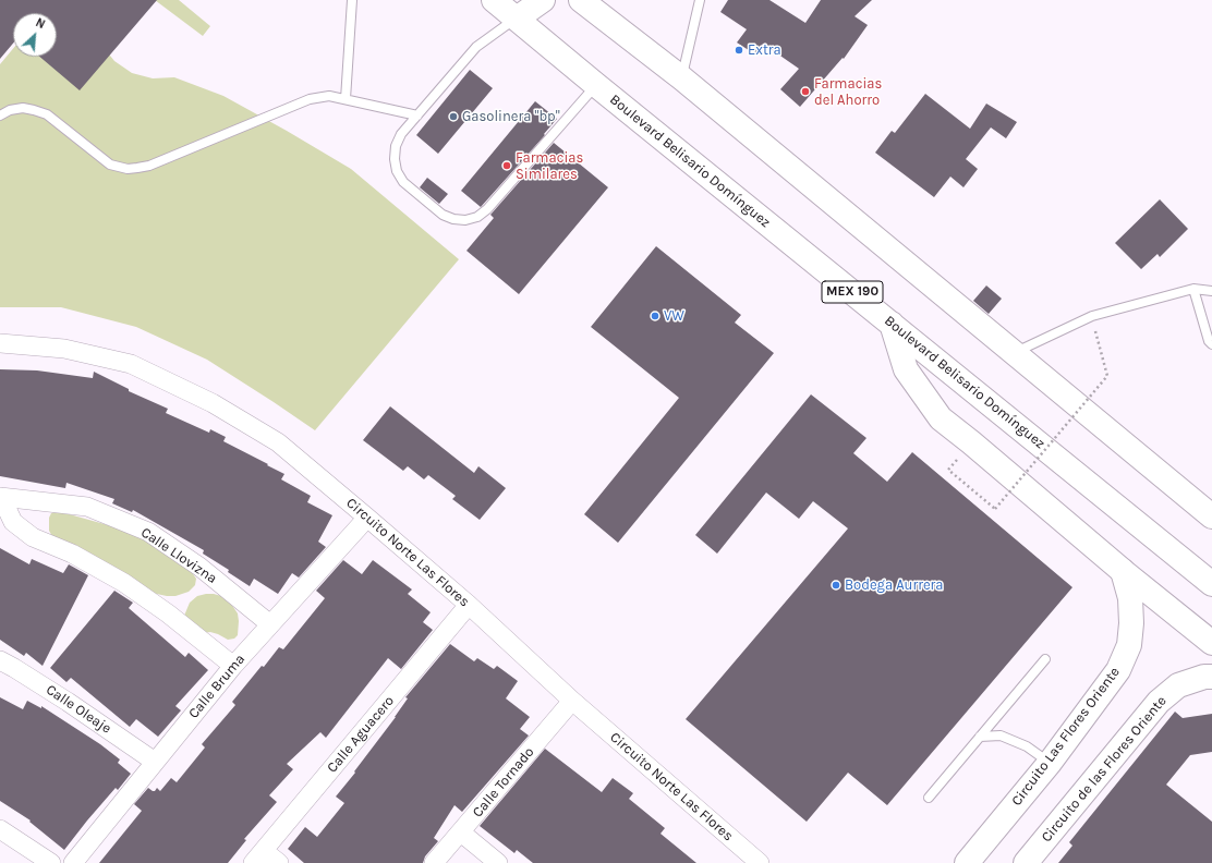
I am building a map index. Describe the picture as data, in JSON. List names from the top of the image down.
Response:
{
  "streets": {
    "main road": [
      "Boulevard Belisario Domínguez",
      "MEX 190",
      "Circuito Las Flores Oriente",
      "Circuito de las Flores Oriente"
    ],
    "street": [
      "Circuito Norte Las Flores",
      "Calle Llovizna",
      "Calle Bruma",
      "Calle Oleaje",
      "Calle Aguacero",
      "Calle Tornado"
    ]
  },
  "crossings": [
    ["Circuito Norte Las Flores", "Calle Bruma"],
    ["Circuito Norte Las Flores", "Calle Aguacero"],
    ["Circuito Norte Las Flores", "Calle Tornado"],
    ["Calle Llovizna", "Calle Bruma"],
    ["Calle Bruma", "Calle Oleaje"]
  ],
  "places": [
    "Extra",
    "Farmacias del Ahorro",
    "Gasolinera \"bp\"",
    "Farmacias Similares",
    "VW",
    "Bodega Aurrera"
  ],
  "north": "top right"
}
